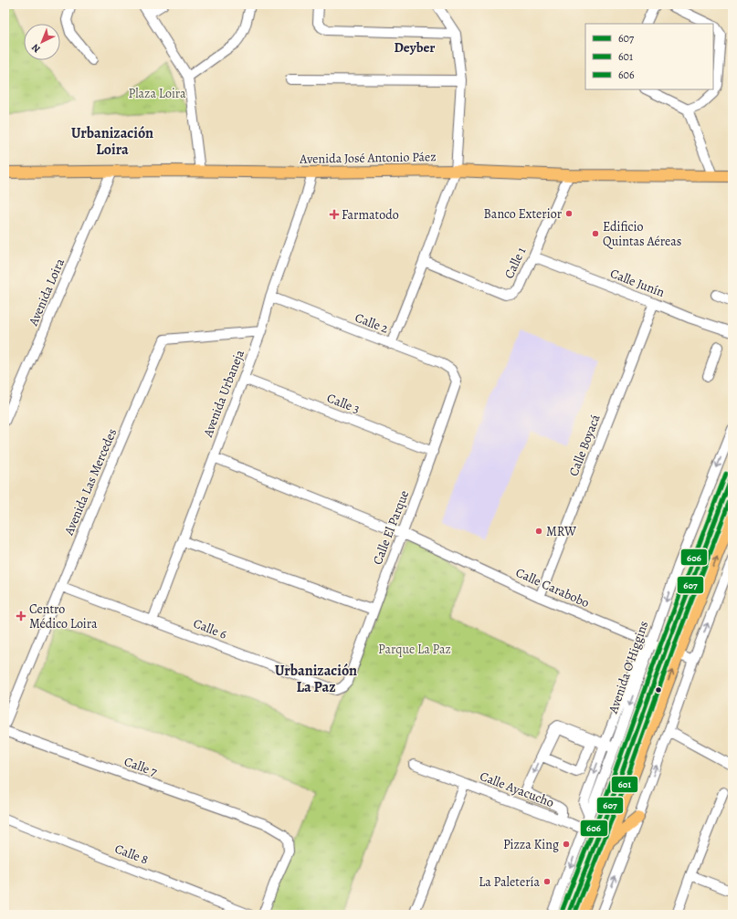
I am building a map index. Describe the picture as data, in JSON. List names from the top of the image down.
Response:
{
  "streets": {
    "main road": ["Avenida José Antonio Páez"],
    "street": [
      "Calle 1",
      "Calle Junín",
      "Avenida Loira",
      "Calle 2",
      "Avenida Urbaneja",
      "Calle 3",
      "Calle Boyacá",
      "Avenida Las Mercedes",
      "Calle El Parque",
      "Calle Carabobo",
      "Calle 6",
      "Avenida O'Higgins",
      "Calle 7",
      "Calle Ayacucho",
      "Calle 8"
    ]
  },
  "crossings": [
    ["Avenida José Antonio Páez", "Calle 1"],
    ["Avenida José Antonio Páez", "Avenida Loira"],
    ["Avenida José Antonio Páez", "Avenida Urbaneja"],
    ["Calle 1", "Calle Junín"],
    ["Calle Junín", "Calle Boyacá"],
    ["Calle 2", "Avenida Urbaneja"],
    ["Calle 2", "Calle El Parque"],
    ["Avenida Urbaneja", "Calle 3"],
    ["Avenida Urbaneja", "Avenida Las Mercedes"],
    ["Avenida Urbaneja", "Calle Carabobo"],
    ["Avenida Urbaneja", "Calle 6"],
    ["Calle 3", "Calle El Parque"],
    ["Calle Boyacá", "Calle Carabobo"],
    ["Avenida Las Mercedes", "Calle 6"],
    ["Calle El Parque", "Calle Carabobo"],
    ["Calle El Parque", "Calle 6"],
    ["Calle Carabobo", "Avenida O'Higgins"],
    ["Avenida O'Higgins", "Calle Ayacucho"]
  ],
  "districts": ["Deyber", "Urbanización Loira", "Urbanización La Paz"],
  "parks": ["Plaza Loira", "Parque La Paz"],
  "places": {
    "other": [
      "Banco Exterior",
      "Edificio Quintas Aéreas",
      "MRW",
      "Pizza King",
      "La Paletería"
    ],
    "health": ["Farmatodo", "Centro Médico Loira"]
  },
  "lines": ["transit line 606", "transit line 607", "transit line 601"],
  "legend": ["607", "601", "606"],
  "north": "bottom left"
}
